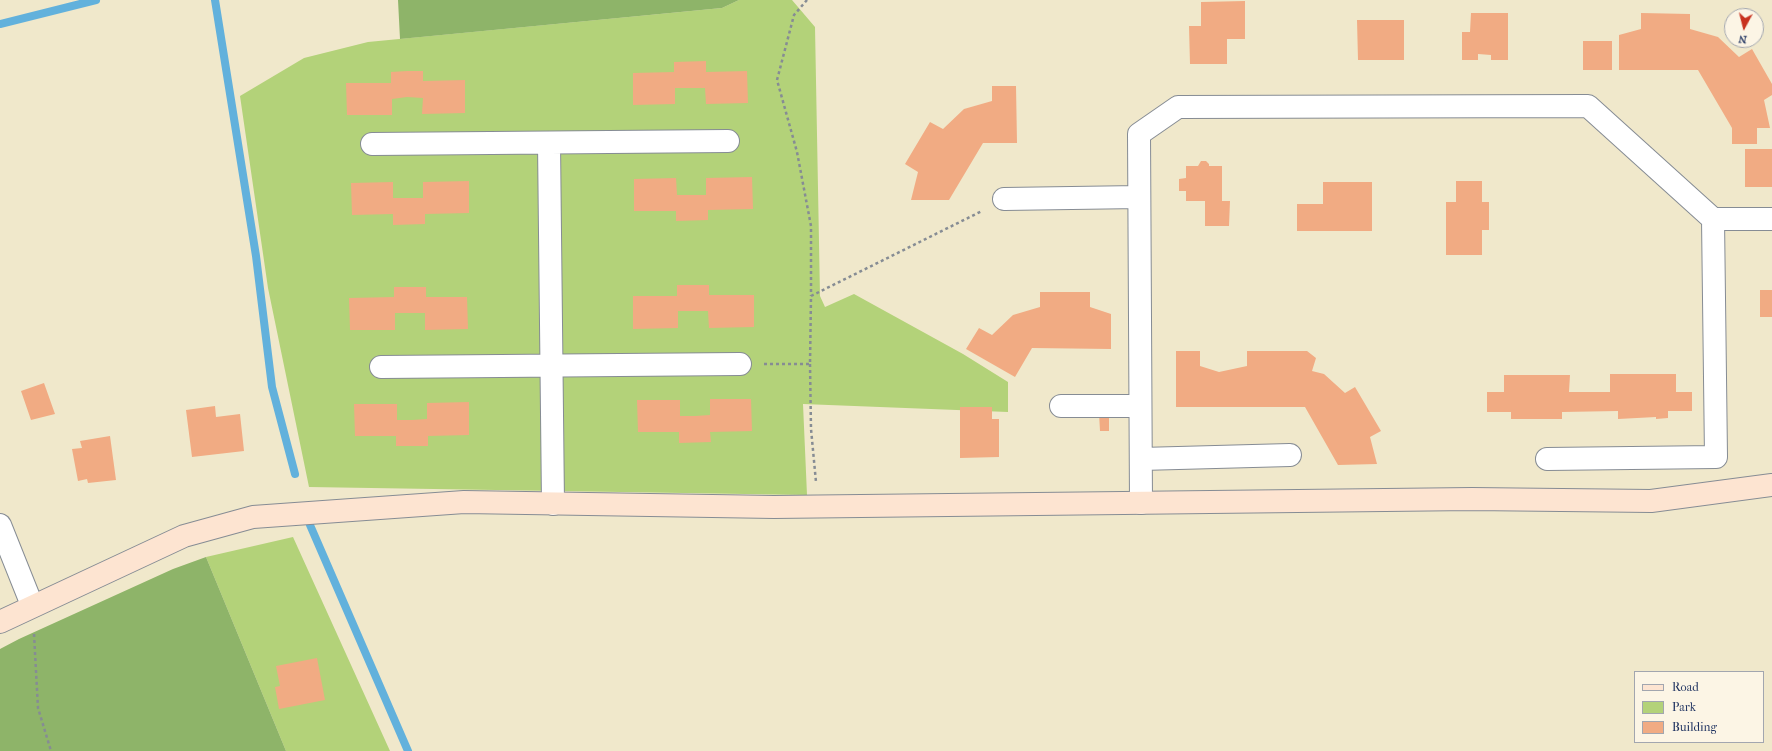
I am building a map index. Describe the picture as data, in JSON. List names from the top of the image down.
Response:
{
  "legend": ["Road", "Park", "Building"],
  "north": "bottom"
}
